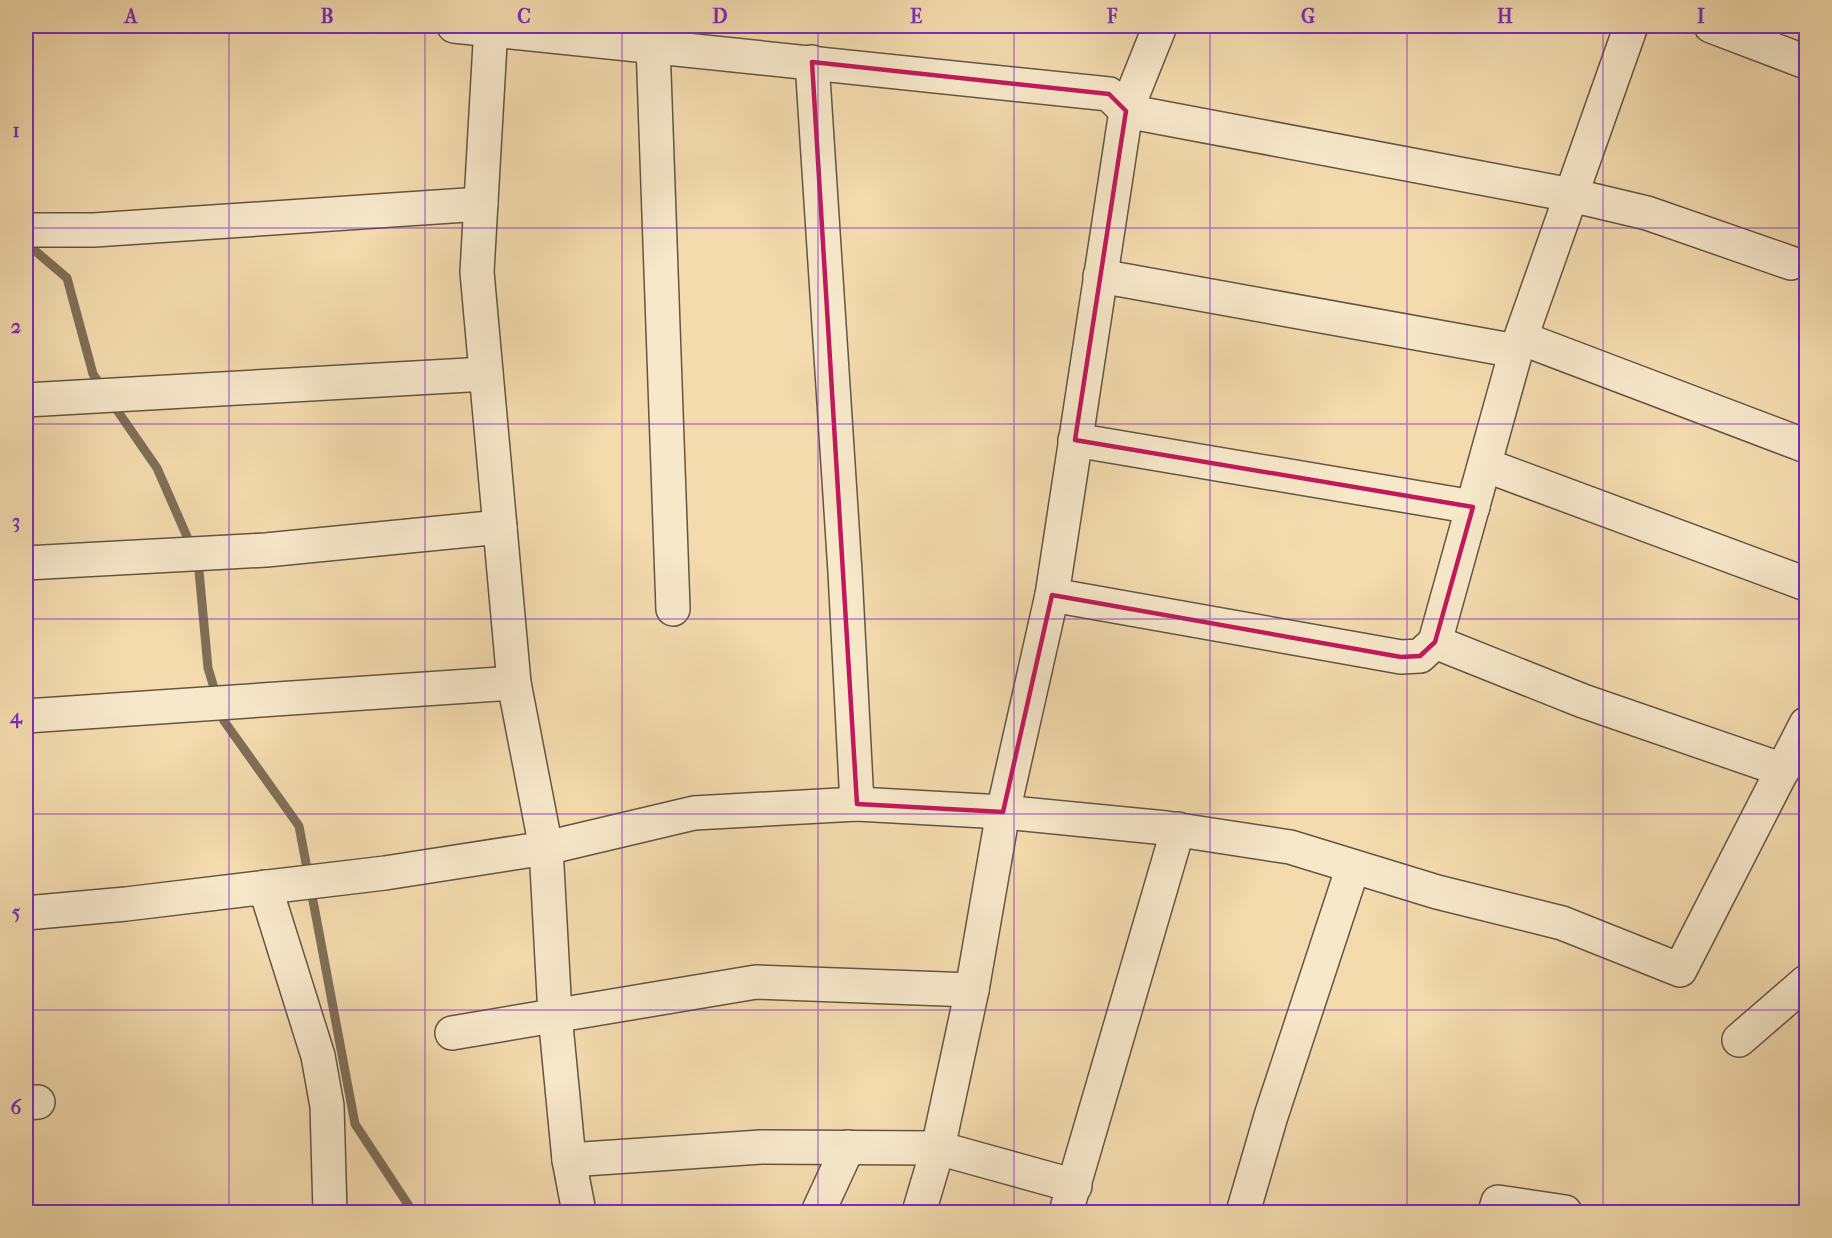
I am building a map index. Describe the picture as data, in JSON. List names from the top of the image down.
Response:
{
  "grid": {
    "columns": [
      "A",
      "B",
      "C",
      "D",
      "E",
      "F",
      "G",
      "H",
      "I"
    ],
    "rows": [
      "1",
      "2",
      "3",
      "4",
      "5",
      "6"
    ]
  }
}
